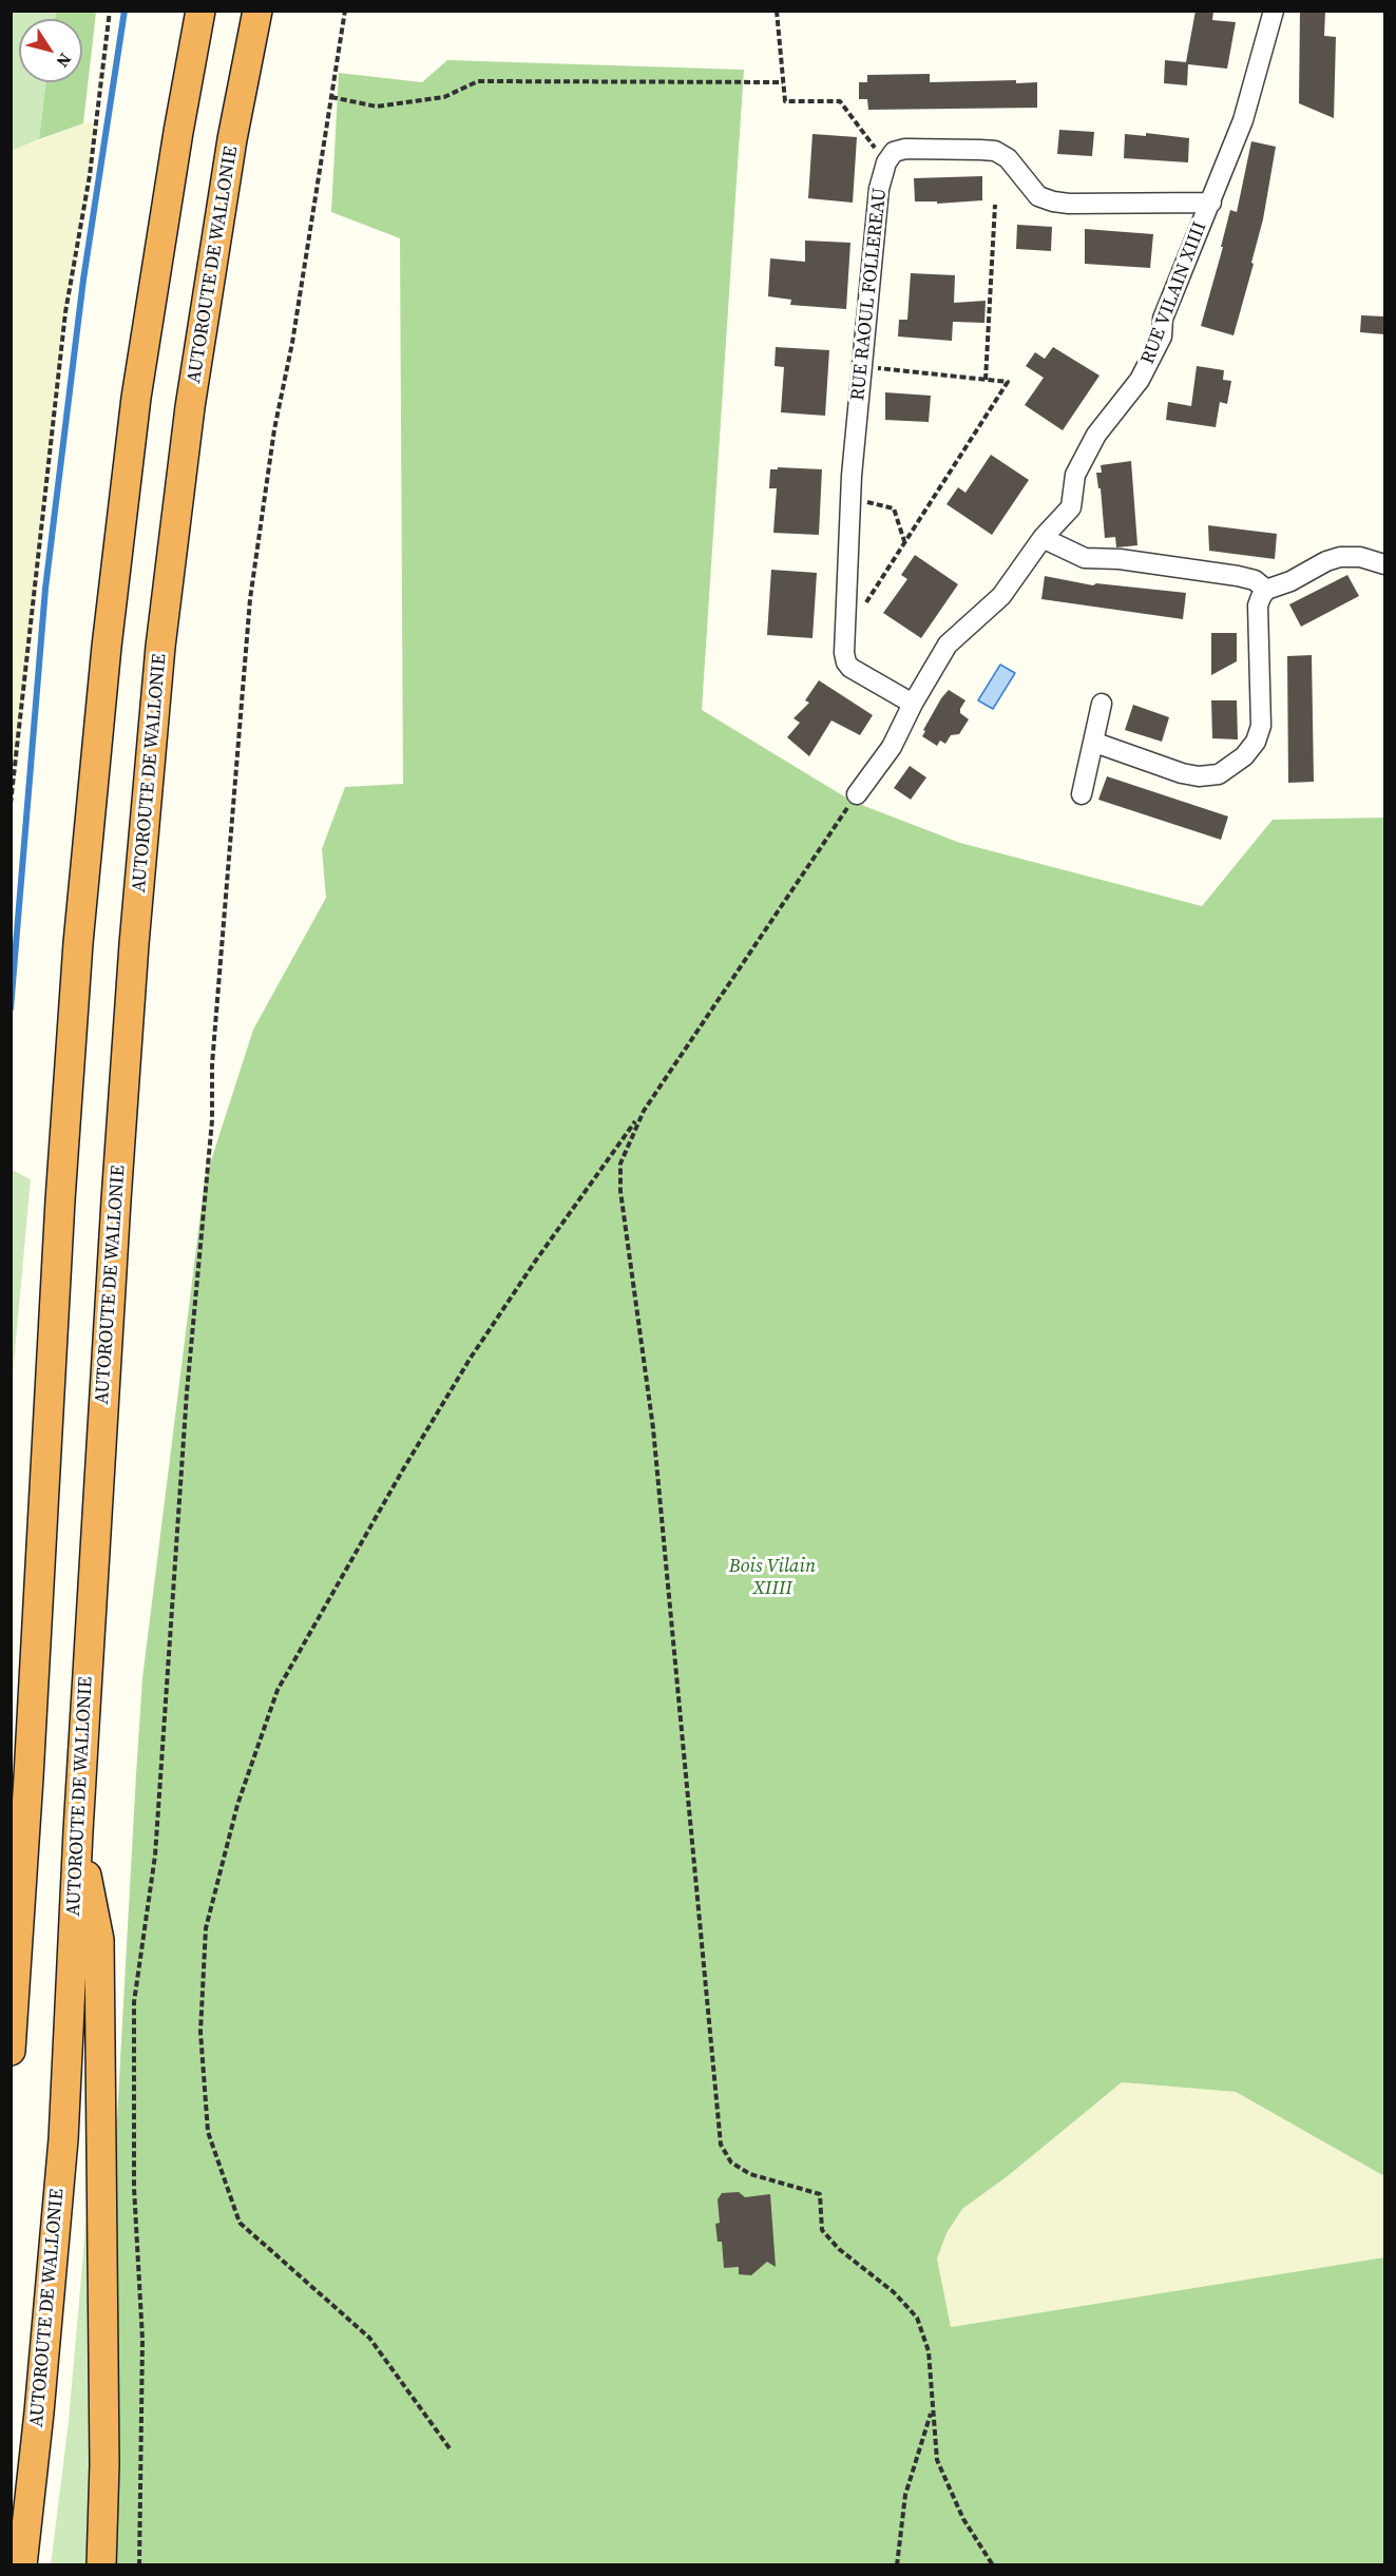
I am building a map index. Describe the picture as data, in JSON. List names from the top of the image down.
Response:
{
  "streets": {
    "highway": ["AUTOROUTE DE WALLONIE"],
    "street": ["RUE VILAIN XIIII", "RUE RAOUL FOLLEREAU"]
  },
  "crossings": [
    ["RUE VILAIN XIIII", "RUE RAOUL FOLLEREAU"]
  ],
  "parks": ["Bois Vilain XIIII"],
  "north": "bottom right"
}
